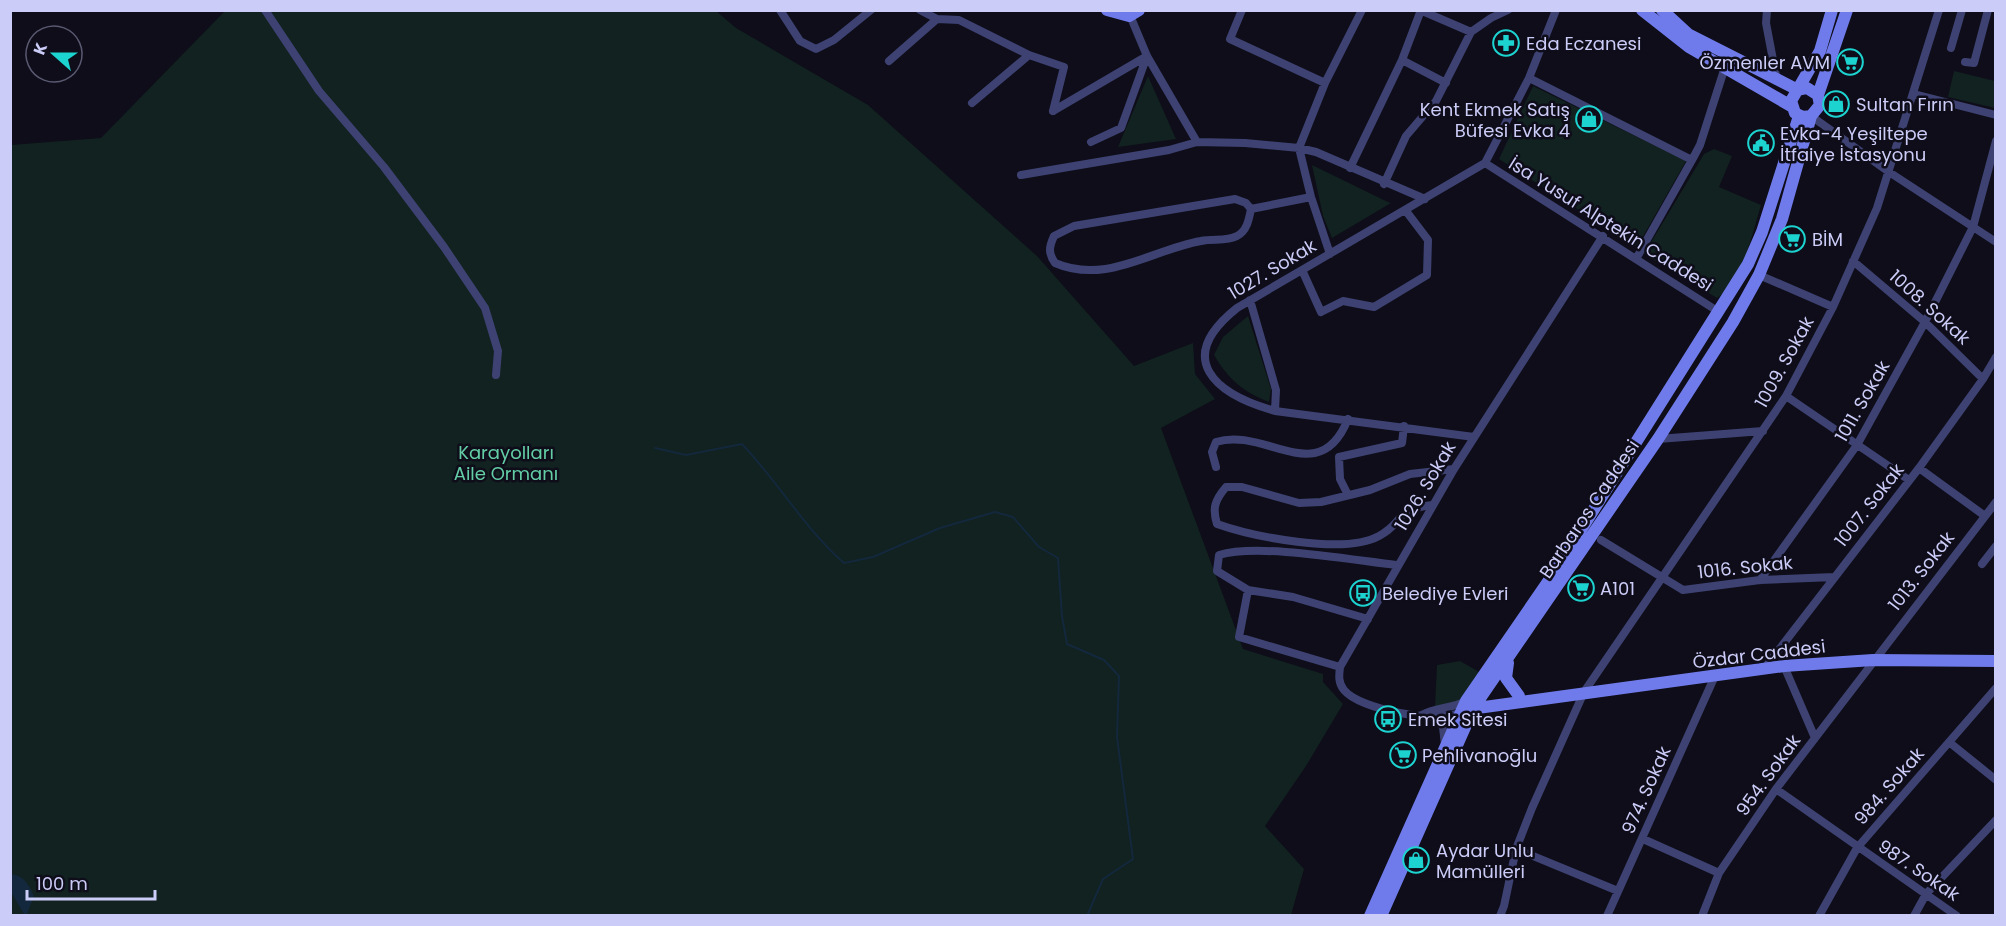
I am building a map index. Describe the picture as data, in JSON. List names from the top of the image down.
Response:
{
  "streets": {
    "main road": ["Barbaros Caddesi", "Özdar Caddesi"],
    "street": [
      "İsa Yusuf Alptekin Caddesi",
      "1027. Sokak",
      "1008. Sokak",
      "1009. Sokak",
      "1011. Sokak",
      "1026. Sokak",
      "1007. Sokak",
      "1016. Sokak",
      "1013. Sokak",
      "954. Sokak",
      "984. Sokak",
      "974. Sokak",
      "987. Sokak"
    ]
  },
  "crossings": [
    ["İsa Yusuf Alptekin Caddesi", "1027. Sokak"],
    ["İsa Yusuf Alptekin Caddesi", "1026. Sokak"],
    ["İsa Yusuf Alptekin Caddesi", "Barbaros Caddesi"],
    ["1027. Sokak", "1026. Sokak"],
    ["1008. Sokak", "1009. Sokak"],
    ["1008. Sokak", "1011. Sokak"],
    ["1008. Sokak", "1007. Sokak"],
    ["1009. Sokak", "1016. Sokak"],
    ["1009. Sokak", "Özdar Caddesi"],
    ["1011. Sokak", "1016. Sokak"],
    ["1007. Sokak", "1016. Sokak"],
    ["1007. Sokak", "Özdar Caddesi"],
    ["Barbaros Caddesi", "Özdar Caddesi"],
    ["1013. Sokak", "Özdar Caddesi"],
    ["1013. Sokak", "954. Sokak"],
    ["Özdar Caddesi", "954. Sokak"],
    ["Özdar Caddesi", "974. Sokak"],
    ["954. Sokak", "987. Sokak"],
    ["984. Sokak", "987. Sokak"]
  ],
  "parks": ["Karayolları Aile Ormanı"],
  "places": {
    "pharmacy": ["Eda Eczanesi"],
    "supermarket": [
      "Özmenler AVM",
      "BİM",
      "A101",
      "Pehlivanoğlu"
    ],
    "shop": ["Sultan Fırın", "Kent Ekmek Satış Büfesi Evka 4", "Aydar Unlu Mamülleri"],
    "public building": ["Evka-4 Yeşiltepe İtfaiye İstasyonu"],
    "bus stop": ["Belediye Evleri", "Emek Sitesi"]
  },
  "scale_bar": "100 m",
  "north": "left"
}
